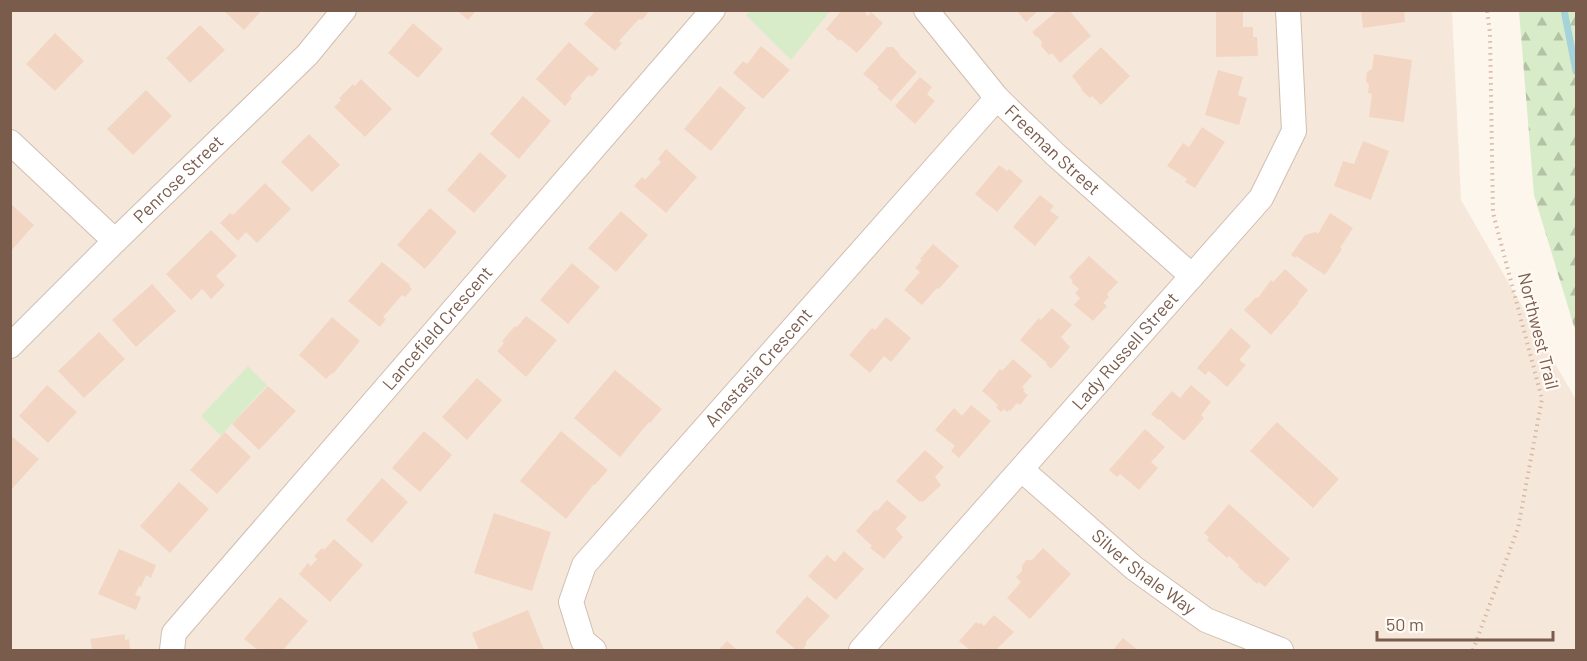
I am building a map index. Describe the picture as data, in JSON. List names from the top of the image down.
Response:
{
  "streets": {
    "street": [
      "Freeman Street",
      "Penrose Street",
      "Lancefield Crescent",
      "Lady Russell Street",
      "Anastasia Crescent",
      "Silver Shale Way"
    ],
    "path": ["Northwest Trail"]
  },
  "crossings": [
    ["Freeman Street", "Lady Russell Street"],
    ["Freeman Street", "Anastasia Crescent"],
    ["Lady Russell Street", "Silver Shale Way"]
  ],
  "scale_bar": "50 m"
}
